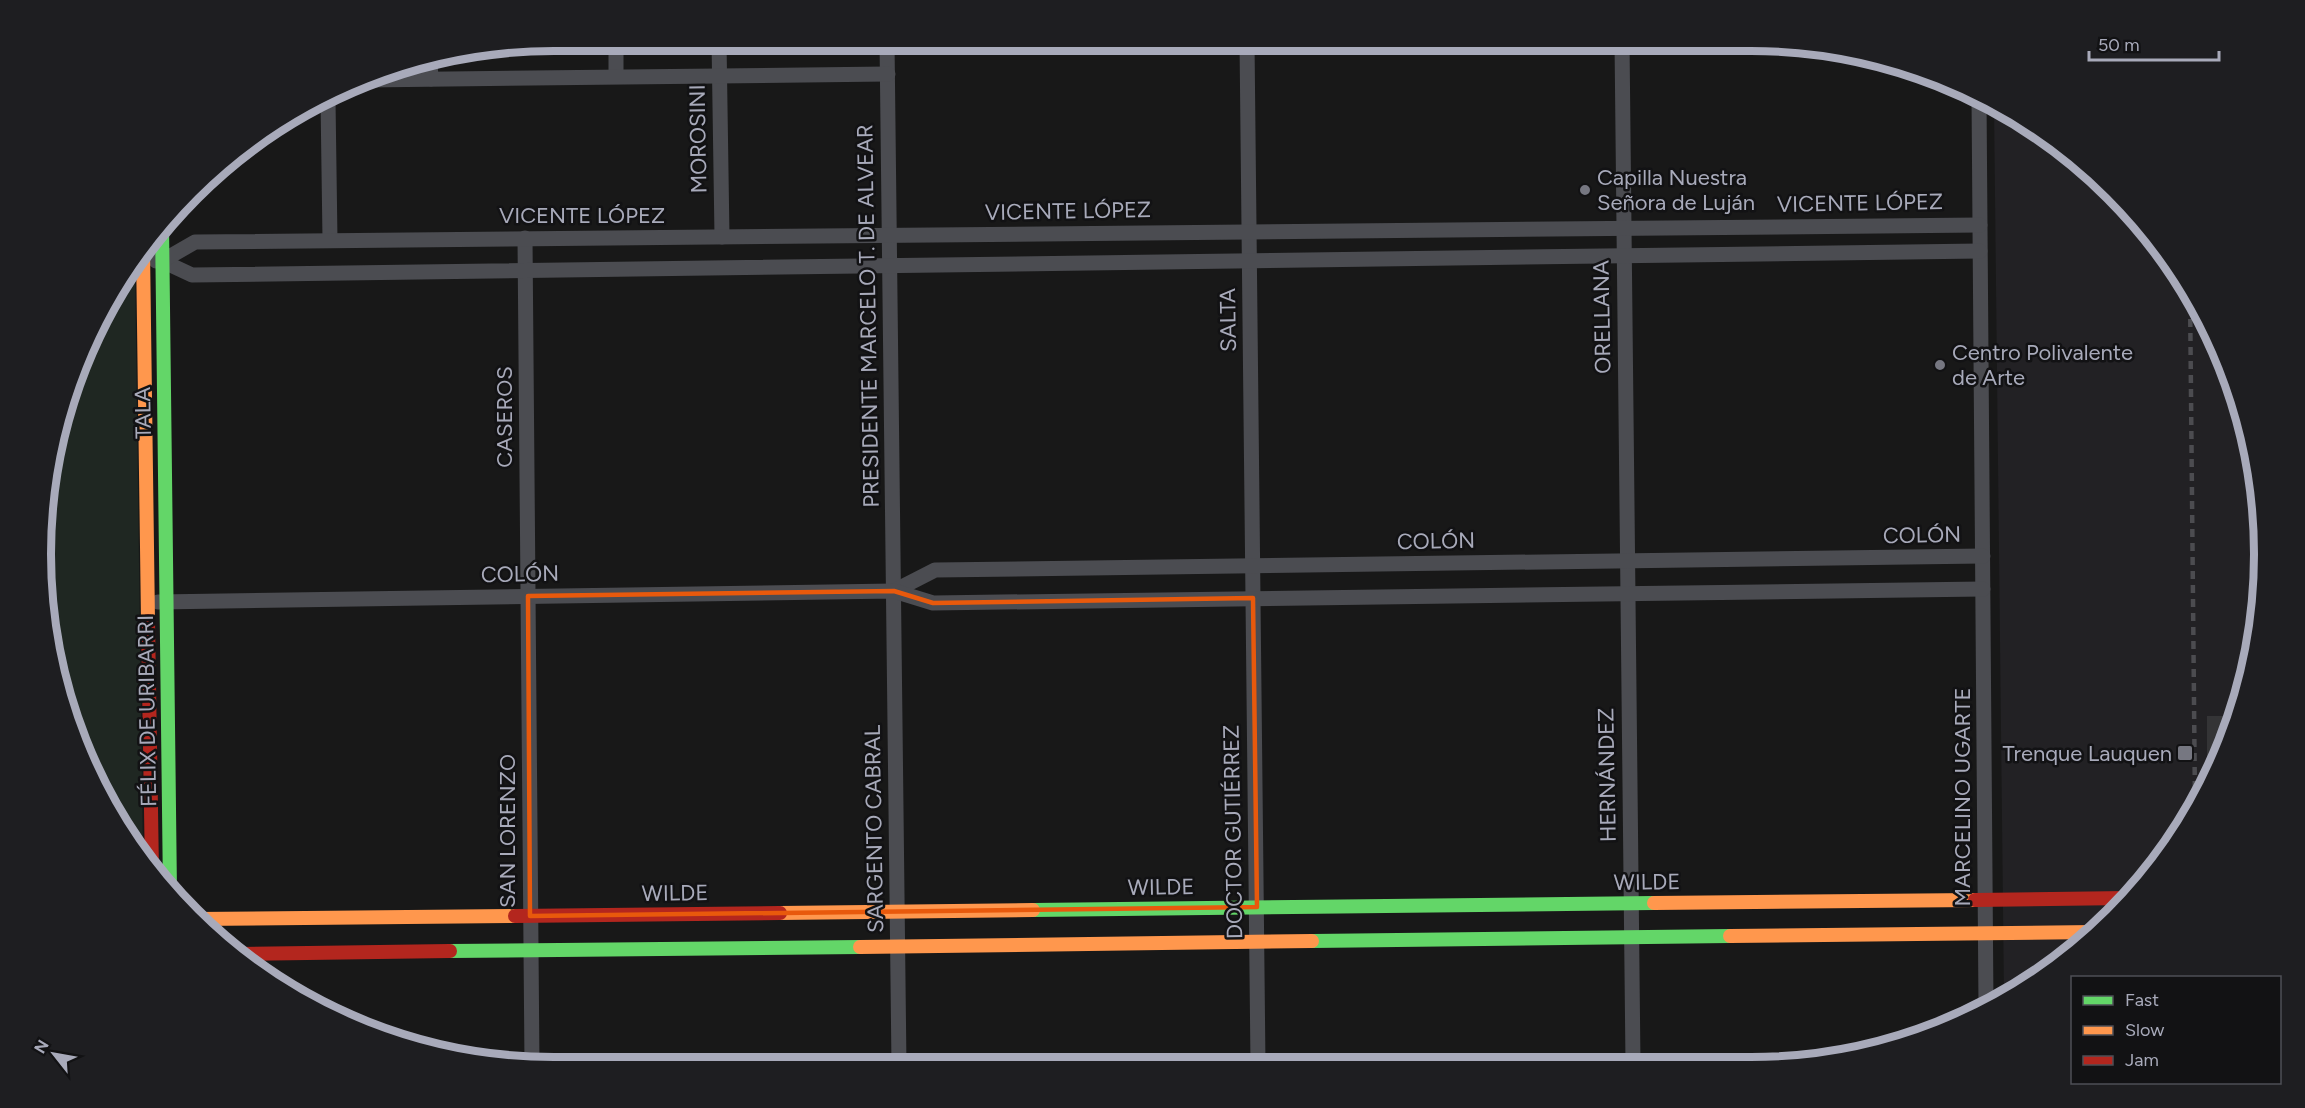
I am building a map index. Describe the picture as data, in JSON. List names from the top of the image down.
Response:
{
  "streets": {
    "street": [
      "MOROSINI",
      "VICENTE LÓPEZ",
      "PRESIDENTE MARCELO T. DE ALVEAR",
      "ORELLANA",
      "SALTA",
      "TALA",
      "CASEROS",
      "COLÓN",
      "FÉLIX DE URIBARRI",
      "HERNÁNDEZ",
      "MARCELINO UGARTE",
      "SARGENTO CABRAL",
      "SAN LORENZO",
      "DOCTOR GUTIÉRREZ",
      "WILDE"
    ]
  },
  "crossings": [
    ["MOROSINI", "VICENTE LÓPEZ"],
    ["VICENTE LÓPEZ", "PRESIDENTE MARCELO T. DE ALVEAR"],
    ["VICENTE LÓPEZ", "ORELLANA"],
    ["VICENTE LÓPEZ", "SALTA"],
    ["VICENTE LÓPEZ", "TALA"],
    ["VICENTE LÓPEZ", "CASEROS"],
    ["VICENTE LÓPEZ", "MARCELINO UGARTE"],
    ["PRESIDENTE MARCELO T. DE ALVEAR", "COLÓN"],
    ["PRESIDENTE MARCELO T. DE ALVEAR", "SARGENTO CABRAL"],
    ["ORELLANA", "COLÓN"],
    ["ORELLANA", "HERNÁNDEZ"],
    ["SALTA", "COLÓN"],
    ["SALTA", "DOCTOR GUTIÉRREZ"],
    ["TALA", "COLÓN"],
    ["TALA", "FÉLIX DE URIBARRI"],
    ["CASEROS", "COLÓN"],
    ["CASEROS", "SAN LORENZO"],
    ["COLÓN", "FÉLIX DE URIBARRI"],
    ["COLÓN", "HERNÁNDEZ"],
    ["COLÓN", "MARCELINO UGARTE"],
    ["COLÓN", "SARGENTO CABRAL"],
    ["COLÓN", "SAN LORENZO"],
    ["COLÓN", "DOCTOR GUTIÉRREZ"],
    ["HERNÁNDEZ", "WILDE"],
    ["MARCELINO UGARTE", "WILDE"],
    ["SARGENTO CABRAL", "WILDE"],
    ["SAN LORENZO", "WILDE"],
    ["DOCTOR GUTIÉRREZ", "WILDE"]
  ],
  "places": {
    "other": ["Capilla Nuestra Señora de Luján", "Centro Polivalente de Arte"],
    "transit": ["Trenque Lauquen"]
  },
  "legend": ["Fast", "Slow", "Jam"],
  "scale_bar": "50 m",
  "north": "top left"
}
